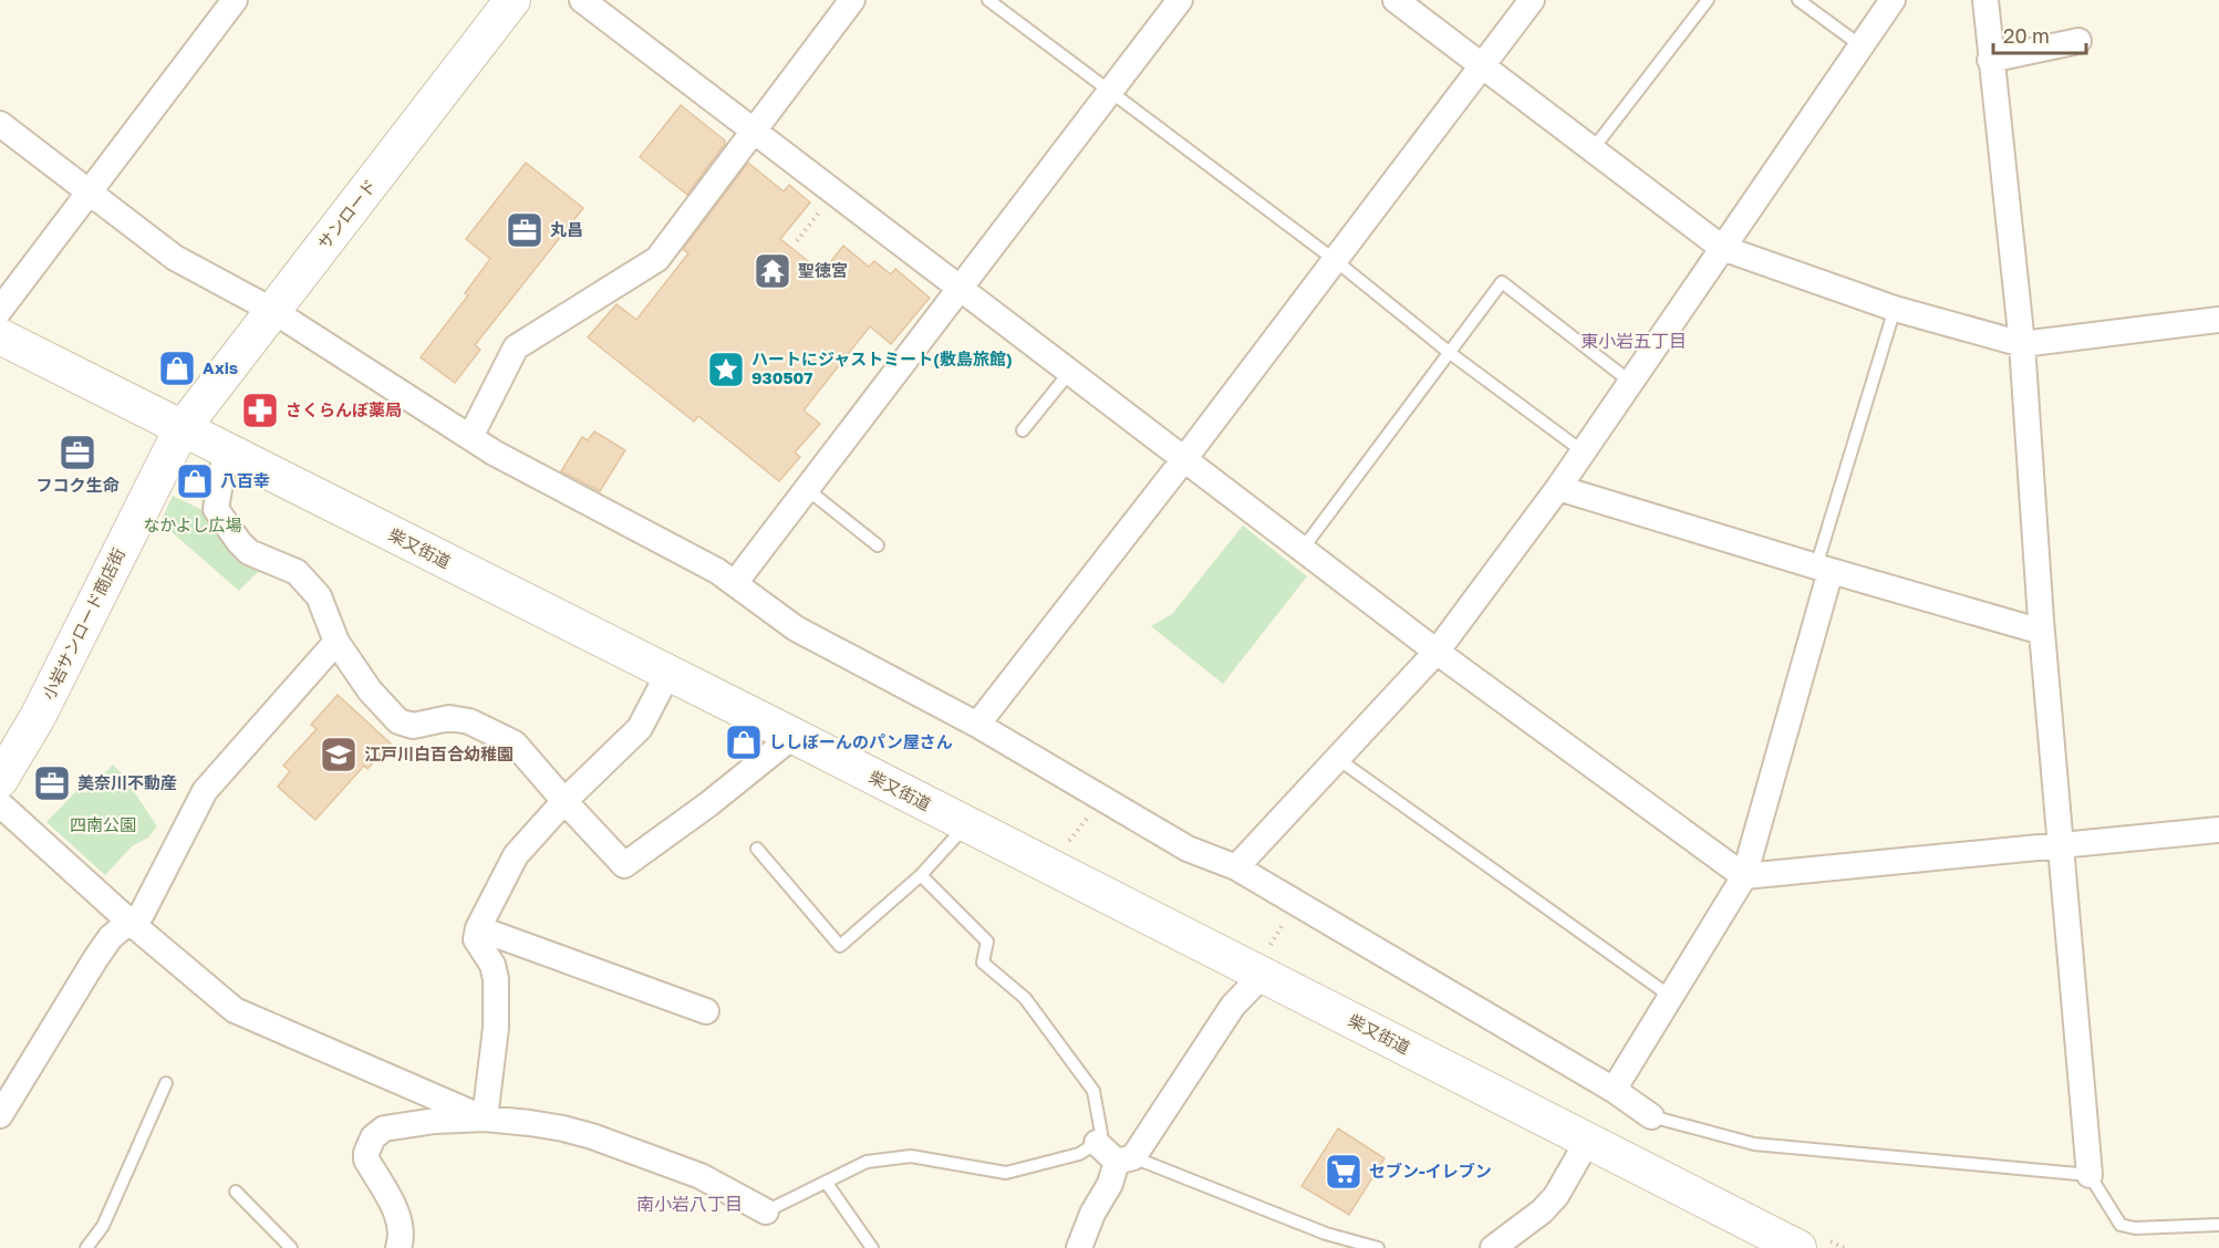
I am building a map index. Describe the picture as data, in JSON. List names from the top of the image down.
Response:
{
  "streets": {
    "main road": ["サンロード", "柴又街道", "小岩サンロード商店街"]
  },
  "crossings": [
    ["サンロード", "柴又街道"],
    ["サンロード", "小岩サンロード商店街"],
    ["柴又街道", "小岩サンロード商店街"]
  ],
  "districts": ["東小岩五丁目", "南小岩八丁目"],
  "parks": ["なかよし広場", "四南公園"],
  "places": {
    "office": ["丸昌", "フコク生命", "美奈川不動産"],
    "temple": ["聖徳宮"],
    "shop": ["Axis", "八百幸", "ししぼーんのパン屋さん"],
    "place": ["ハートにジャストミート(敷島旅館) 930507"],
    "pharmacy": ["さくらんぼ薬局"],
    "school or university": ["江戸川白百合幼稚園"],
    "supermarket": ["セブン-イレブン"]
  },
  "scale_bar": "20 m"
}
